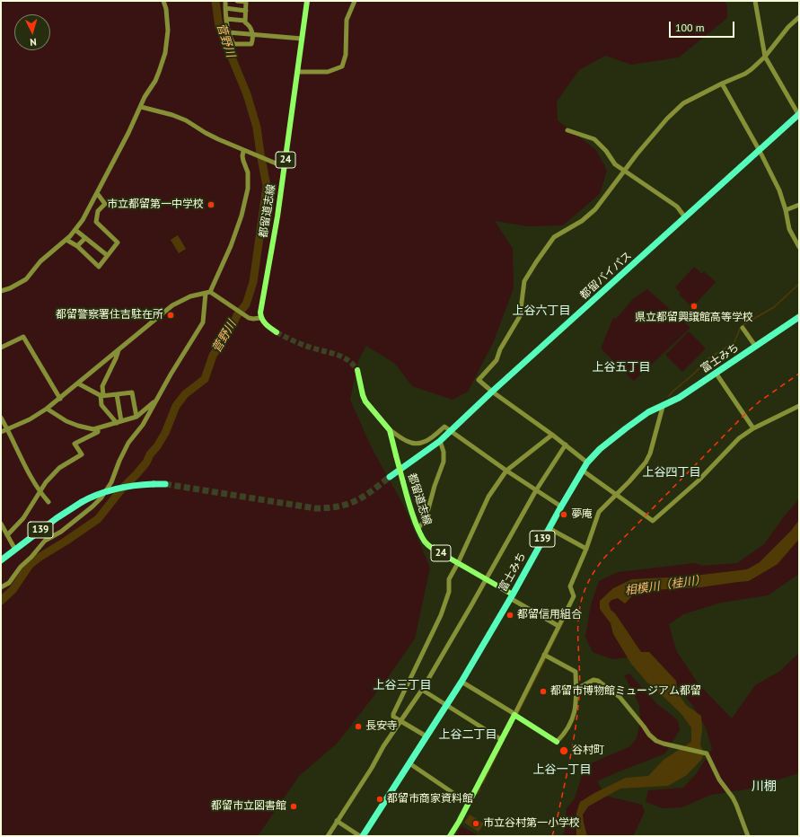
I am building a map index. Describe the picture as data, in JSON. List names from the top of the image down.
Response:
{
  "streets": {
    "highway": ["都留バイパス", "富士みち", "139"],
    "main road": ["24", "都留道志線"]
  },
  "crossings": [
    ["都留道志線", "富士みち"]
  ],
  "districts": [
    "上谷六丁目",
    "上谷五丁目",
    "上谷四丁目",
    "上谷三丁目",
    "上谷二丁目",
    "上谷一丁目",
    "川棚"
  ],
  "water": ["菅野川", "相模川（桂川）"],
  "places": [
    "市立都留第一中学校",
    "県立都留興譲館高等学校",
    "都留警察署住吉駐在所",
    "夢庵",
    "都留信用組合",
    "都留市博物館ミュージアム都留",
    "長安寺",
    "谷村町",
    "都留市商家資料館",
    "都留市立図書館",
    "市立谷村第一小学校"
  ],
  "scale_bar": "100 m",
  "north": "bottom"
}
